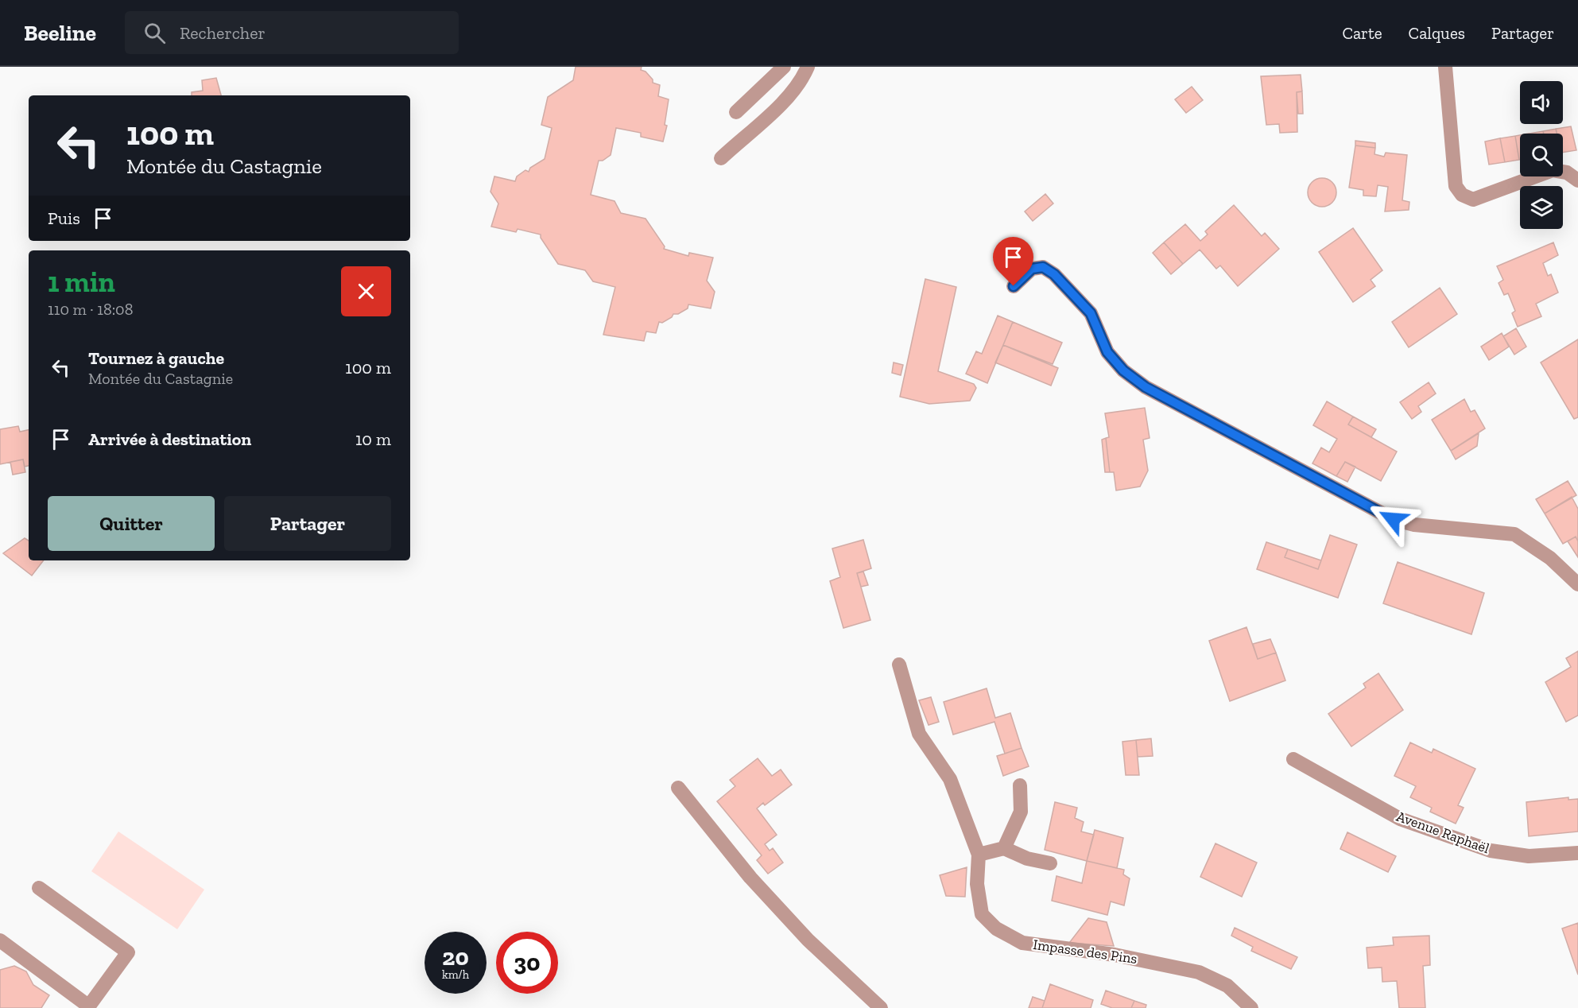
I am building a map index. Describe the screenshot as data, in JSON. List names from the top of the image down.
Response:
{
  "streets": {
    "street": ["Avenue Raphaël", "Impasse des Pins"]
  },
  "page": {
    "header": "Beeline",
    "search": "Rechercher",
    "nav": ["Carte", "Calques", "Partager"],
    "turn": ["100 m", "Montée du Castagnie"],
    "then": "Puis",
    "heading": ["1 min", "110 m · 18:08"],
    "list": [
      {
        "name": "Tournez à gauche",
        "note": "Montée du Castagnie",
        "value": "100 m"
      },
      {
        "name": "Arrivée à destination",
        "value": "10 m"
      }
    ],
    "buttons": ["Quitter", "Partager"],
    "speed": "20 km/h",
    "limit": "30"
  }
}
